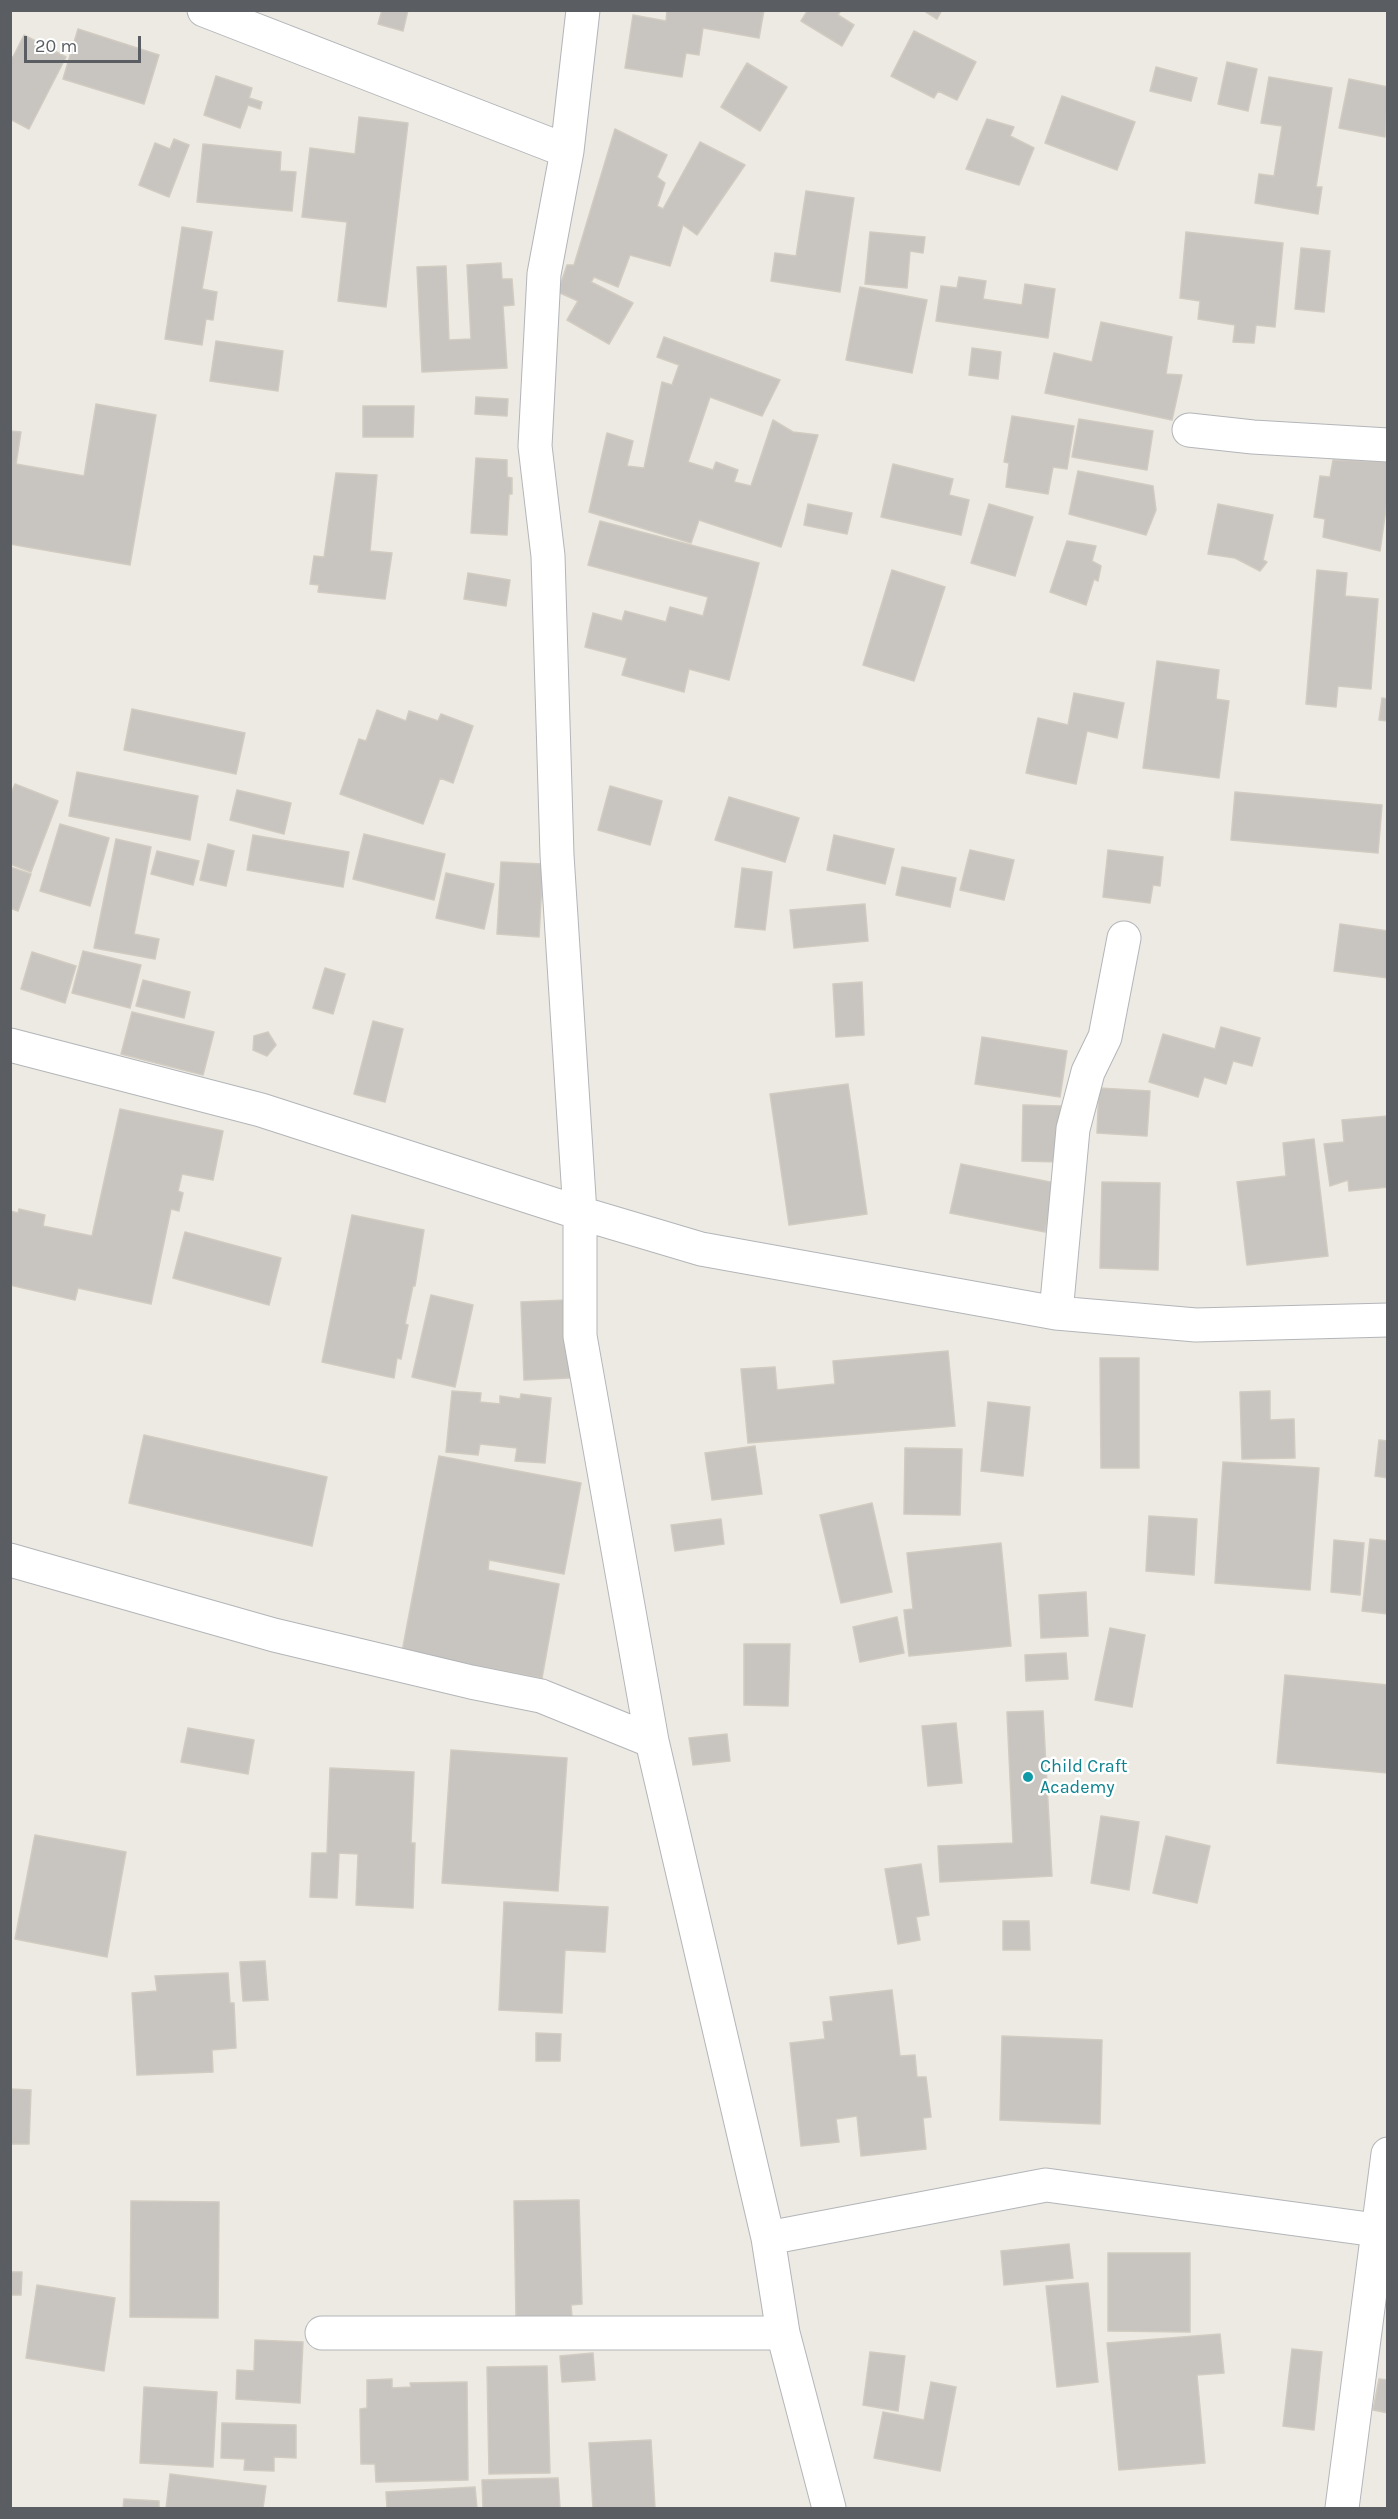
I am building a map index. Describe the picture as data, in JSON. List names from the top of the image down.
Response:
{
  "places": ["Child Craft Academy"],
  "scale_bar": "20 m"
}
